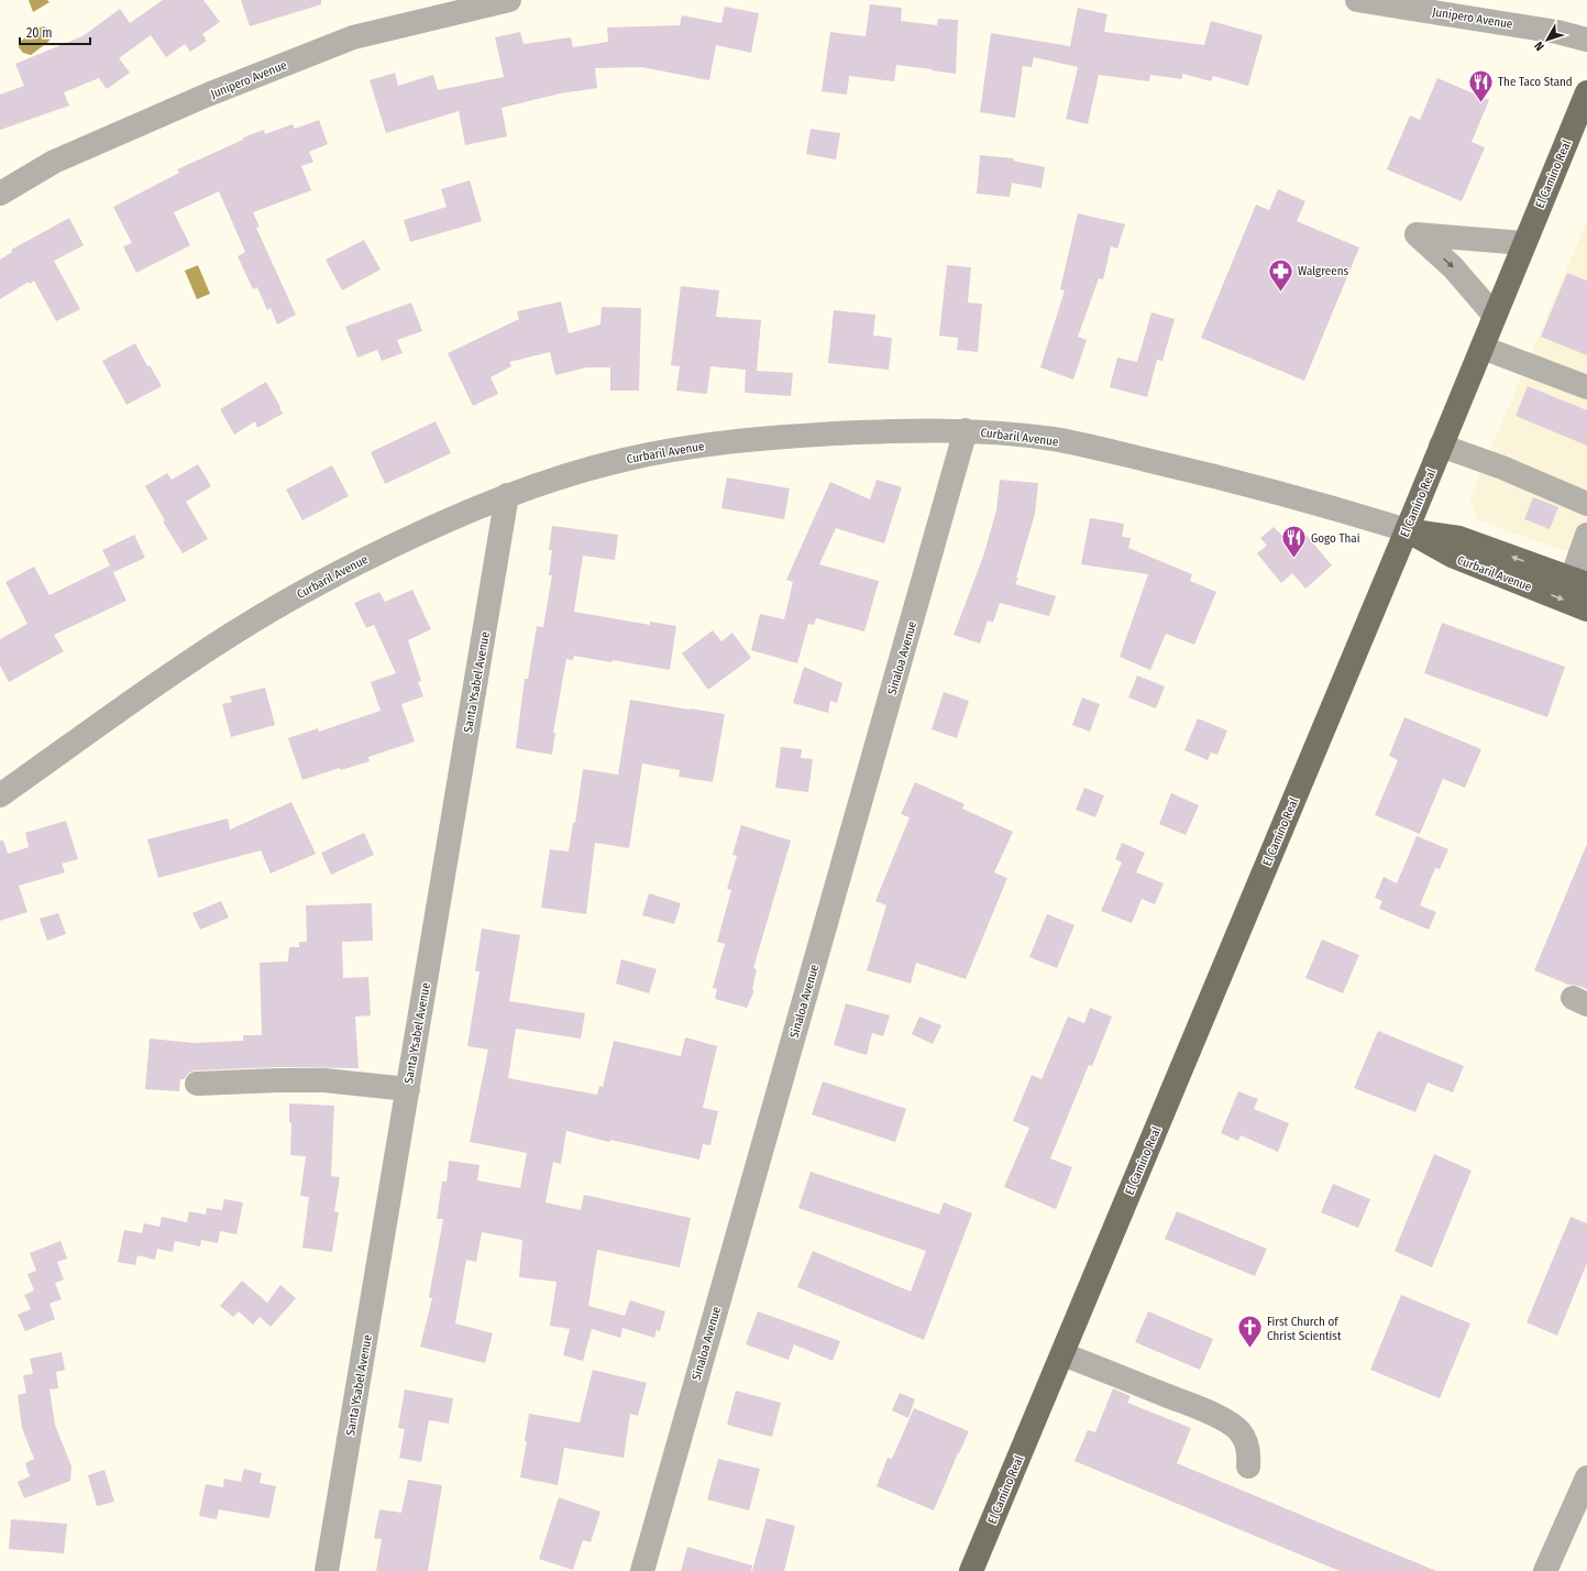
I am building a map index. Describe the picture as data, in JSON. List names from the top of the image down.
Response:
{
  "streets": {
    "main road": ["El Camino Real", "Curbaril Avenue"],
    "street": ["Junipero Avenue", "Sinaloa Avenue", "Santa Ysabel Avenue"]
  },
  "crossings": [
    ["El Camino Real", "Curbaril Avenue"],
    ["Curbaril Avenue", "Sinaloa Avenue"],
    ["Curbaril Avenue", "Santa Ysabel Avenue"]
  ],
  "places": {
    "restaurant": ["The Taco Stand", "Gogo Thai"],
    "pharmacy": ["Walgreens"],
    "church": ["First Church of Christ Scientist"]
  },
  "scale_bar": "20 m",
  "north": "bottom left"
}
